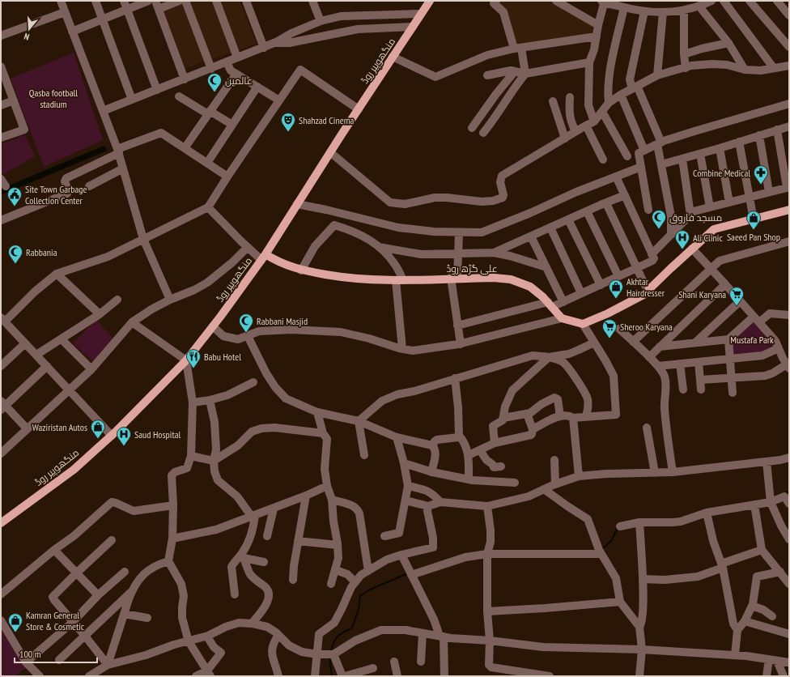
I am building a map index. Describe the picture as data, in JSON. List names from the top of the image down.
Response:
{
  "streets": {
    "main road": ["منگھوپیر روڈ", "علی گڑھ روڈ"]
  },
  "crossings": [
    ["منگھوپیر روڈ", "علی گڑھ روڈ"]
  ],
  "parks": ["Qasba football stadium", "Mustafa Park"],
  "places": {
    "mosque": [
      "عالمین",
      "مسجد فاروق",
      "Rabbania",
      "Rabbani Masjid"
    ],
    "theatre": ["Shahzad Cinema"],
    "pharmacy": ["Combine Medical"],
    "public building": ["Site Town Garbage Collection Center"],
    "shop": [
      "Saeed Pan Shop",
      "Akhtar Hairdresser",
      "Waziristan Autos",
      "Kamran General Store & Cosmetic"
    ],
    "hospital": ["Ali Clinic", "Saud Hospital"],
    "supermarket": ["Shani Karyana", "Sheroo Karyana"],
    "restaurant": ["Babu Hotel"]
  },
  "scale_bar": "100 m",
  "north": "bottom"
}
